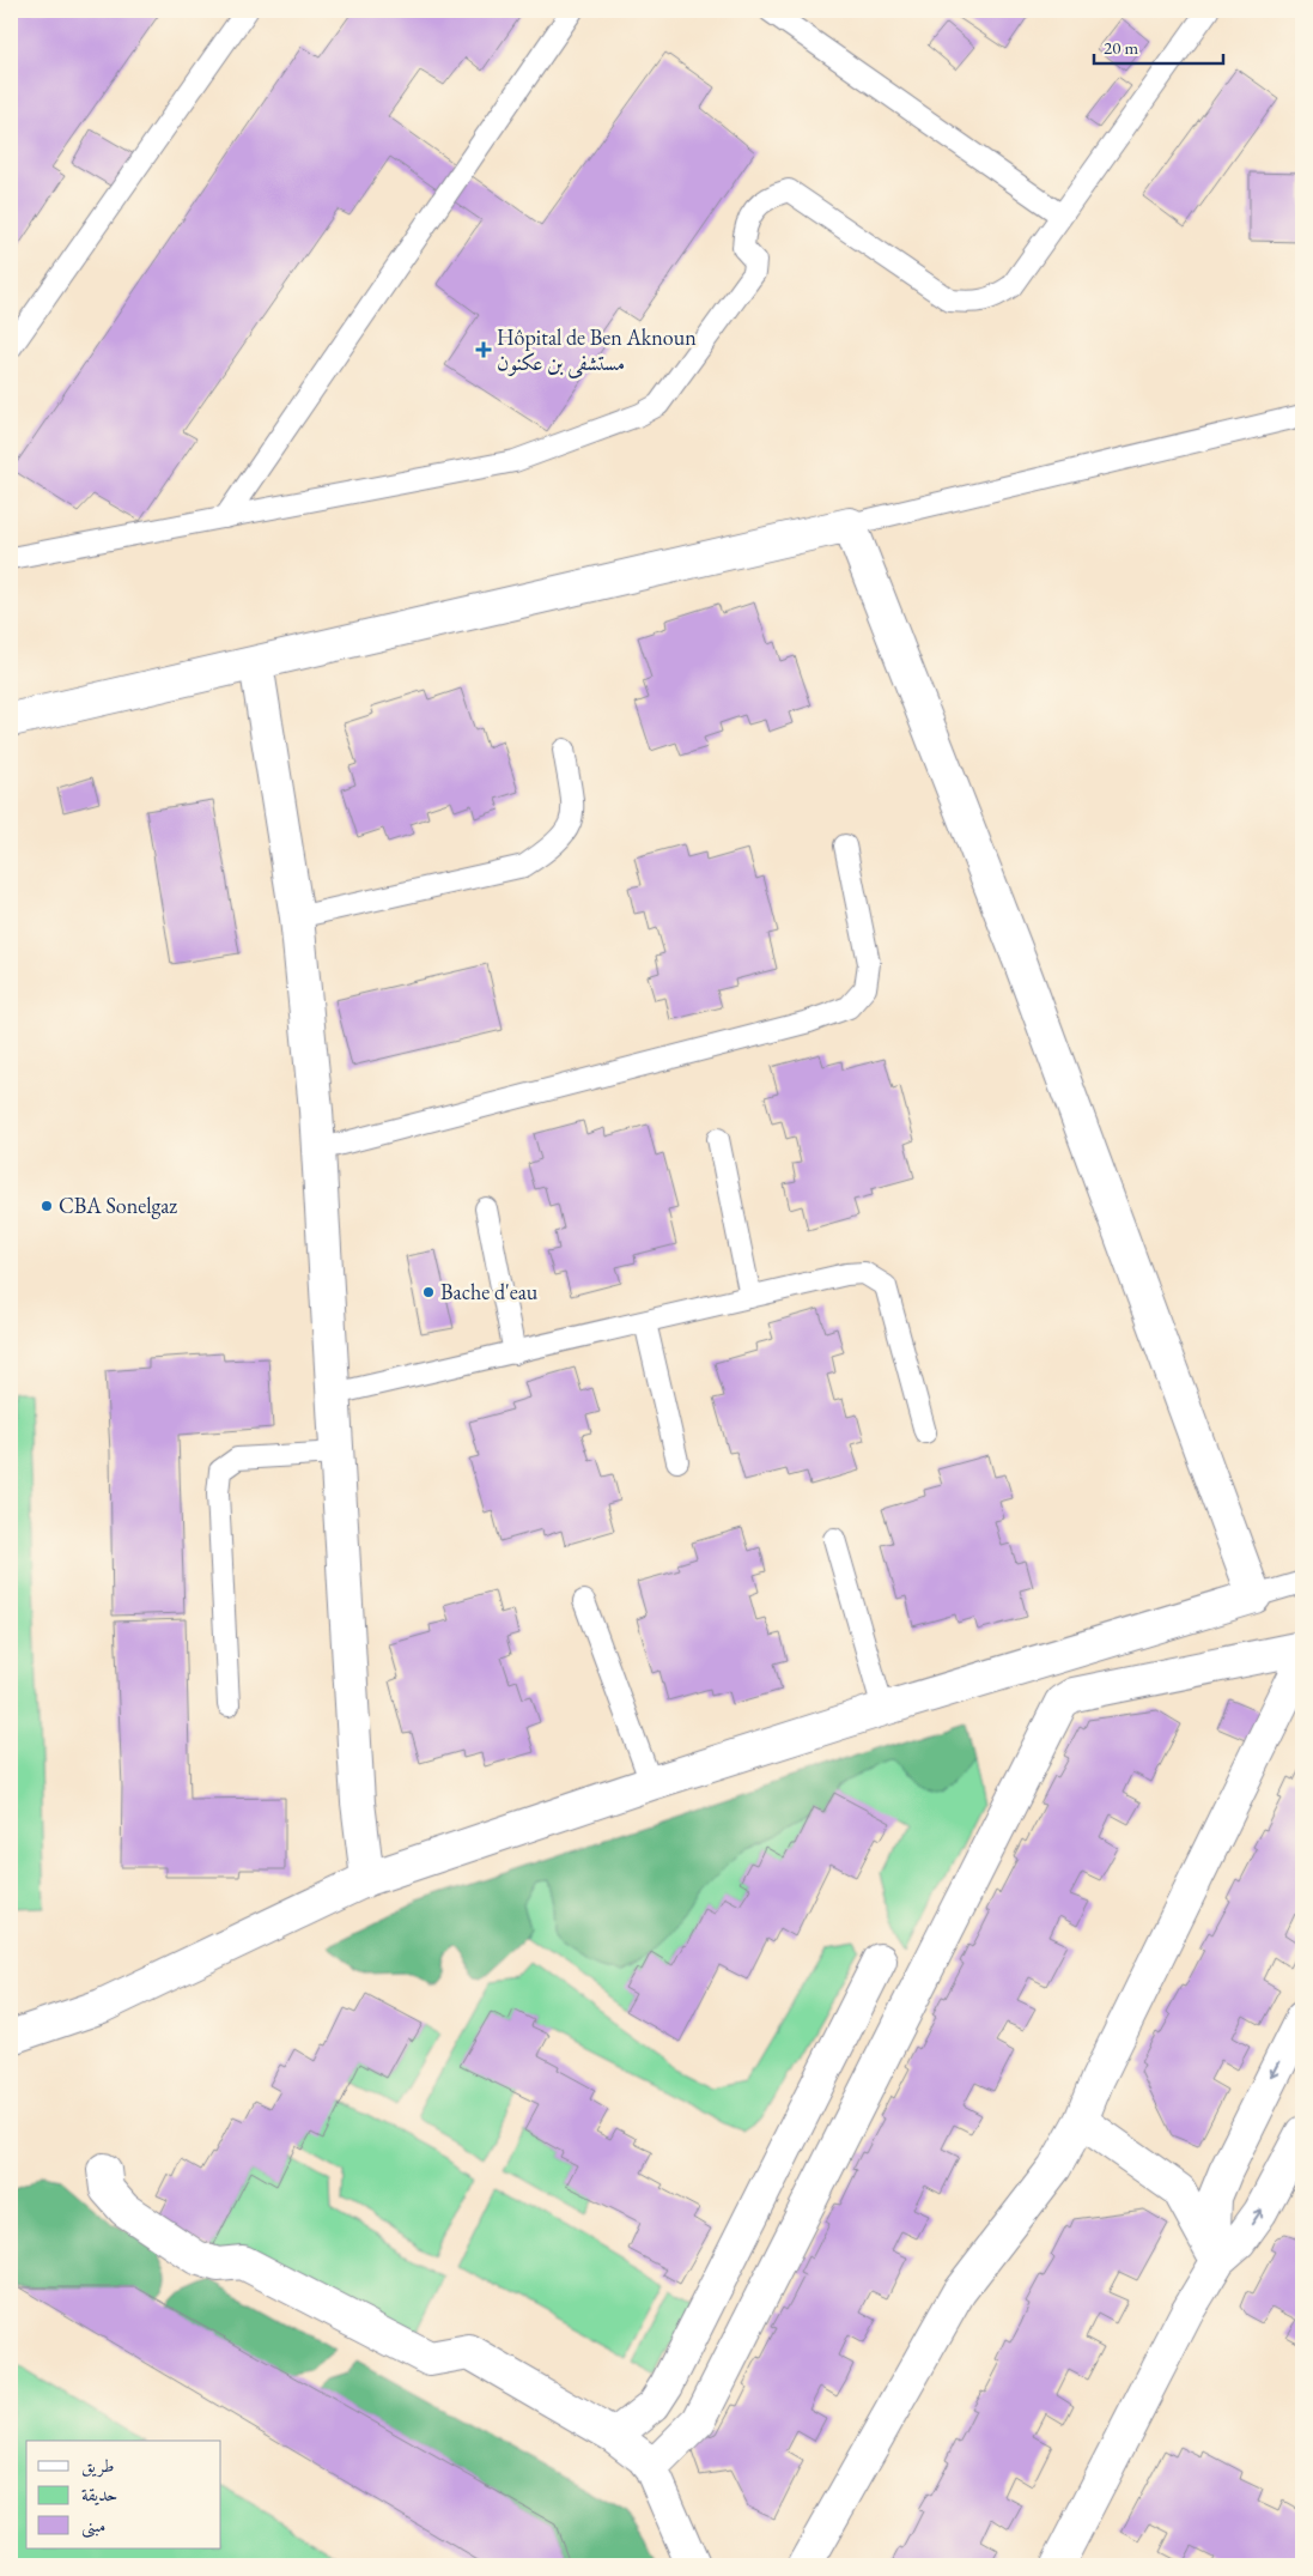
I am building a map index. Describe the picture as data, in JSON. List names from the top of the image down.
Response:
{
  "places": {
    "health": ["Hôpital de Ben Aknoun مستشفى بن عكنون"],
    "other": ["CBA Sonelgaz", "Bache d'eau"]
  },
  "legend": ["طريق", "حديقة", "مبنى"],
  "scale_bar": "20 m"
}
